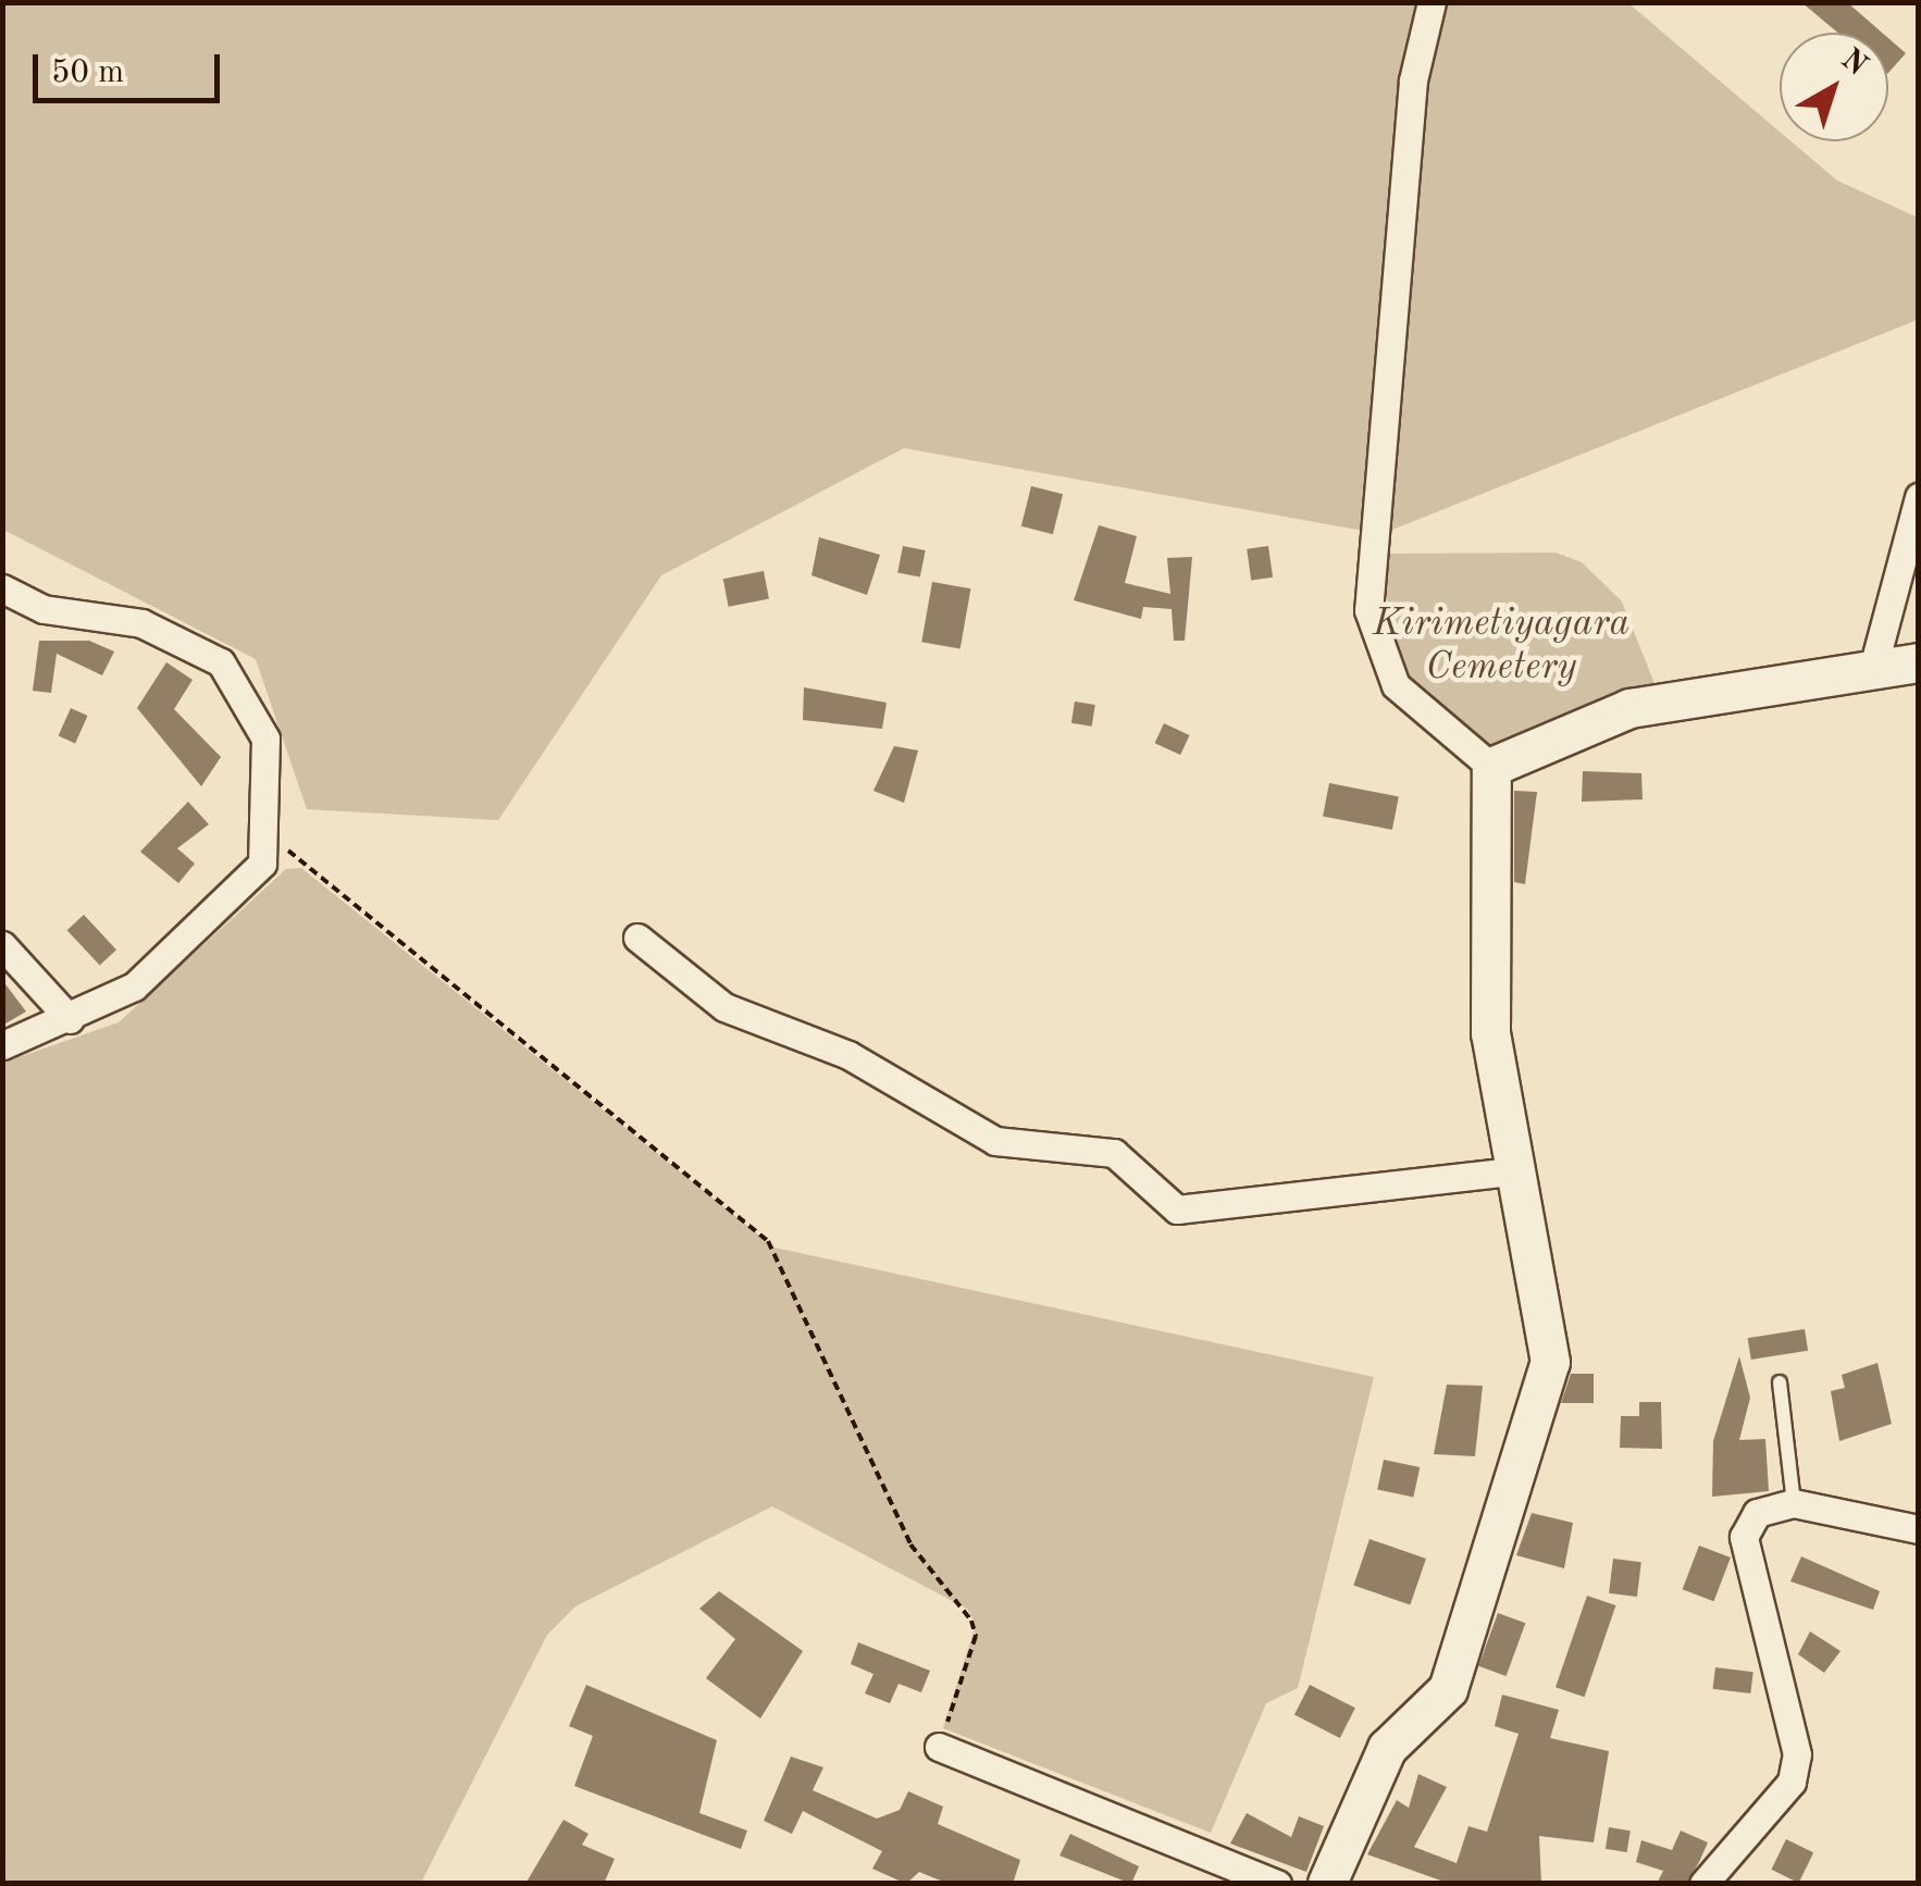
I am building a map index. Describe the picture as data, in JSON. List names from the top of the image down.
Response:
{
  "parks": ["Kirimetiyagara Cemetery"],
  "scale_bar": "50 m",
  "north": "top right"
}
